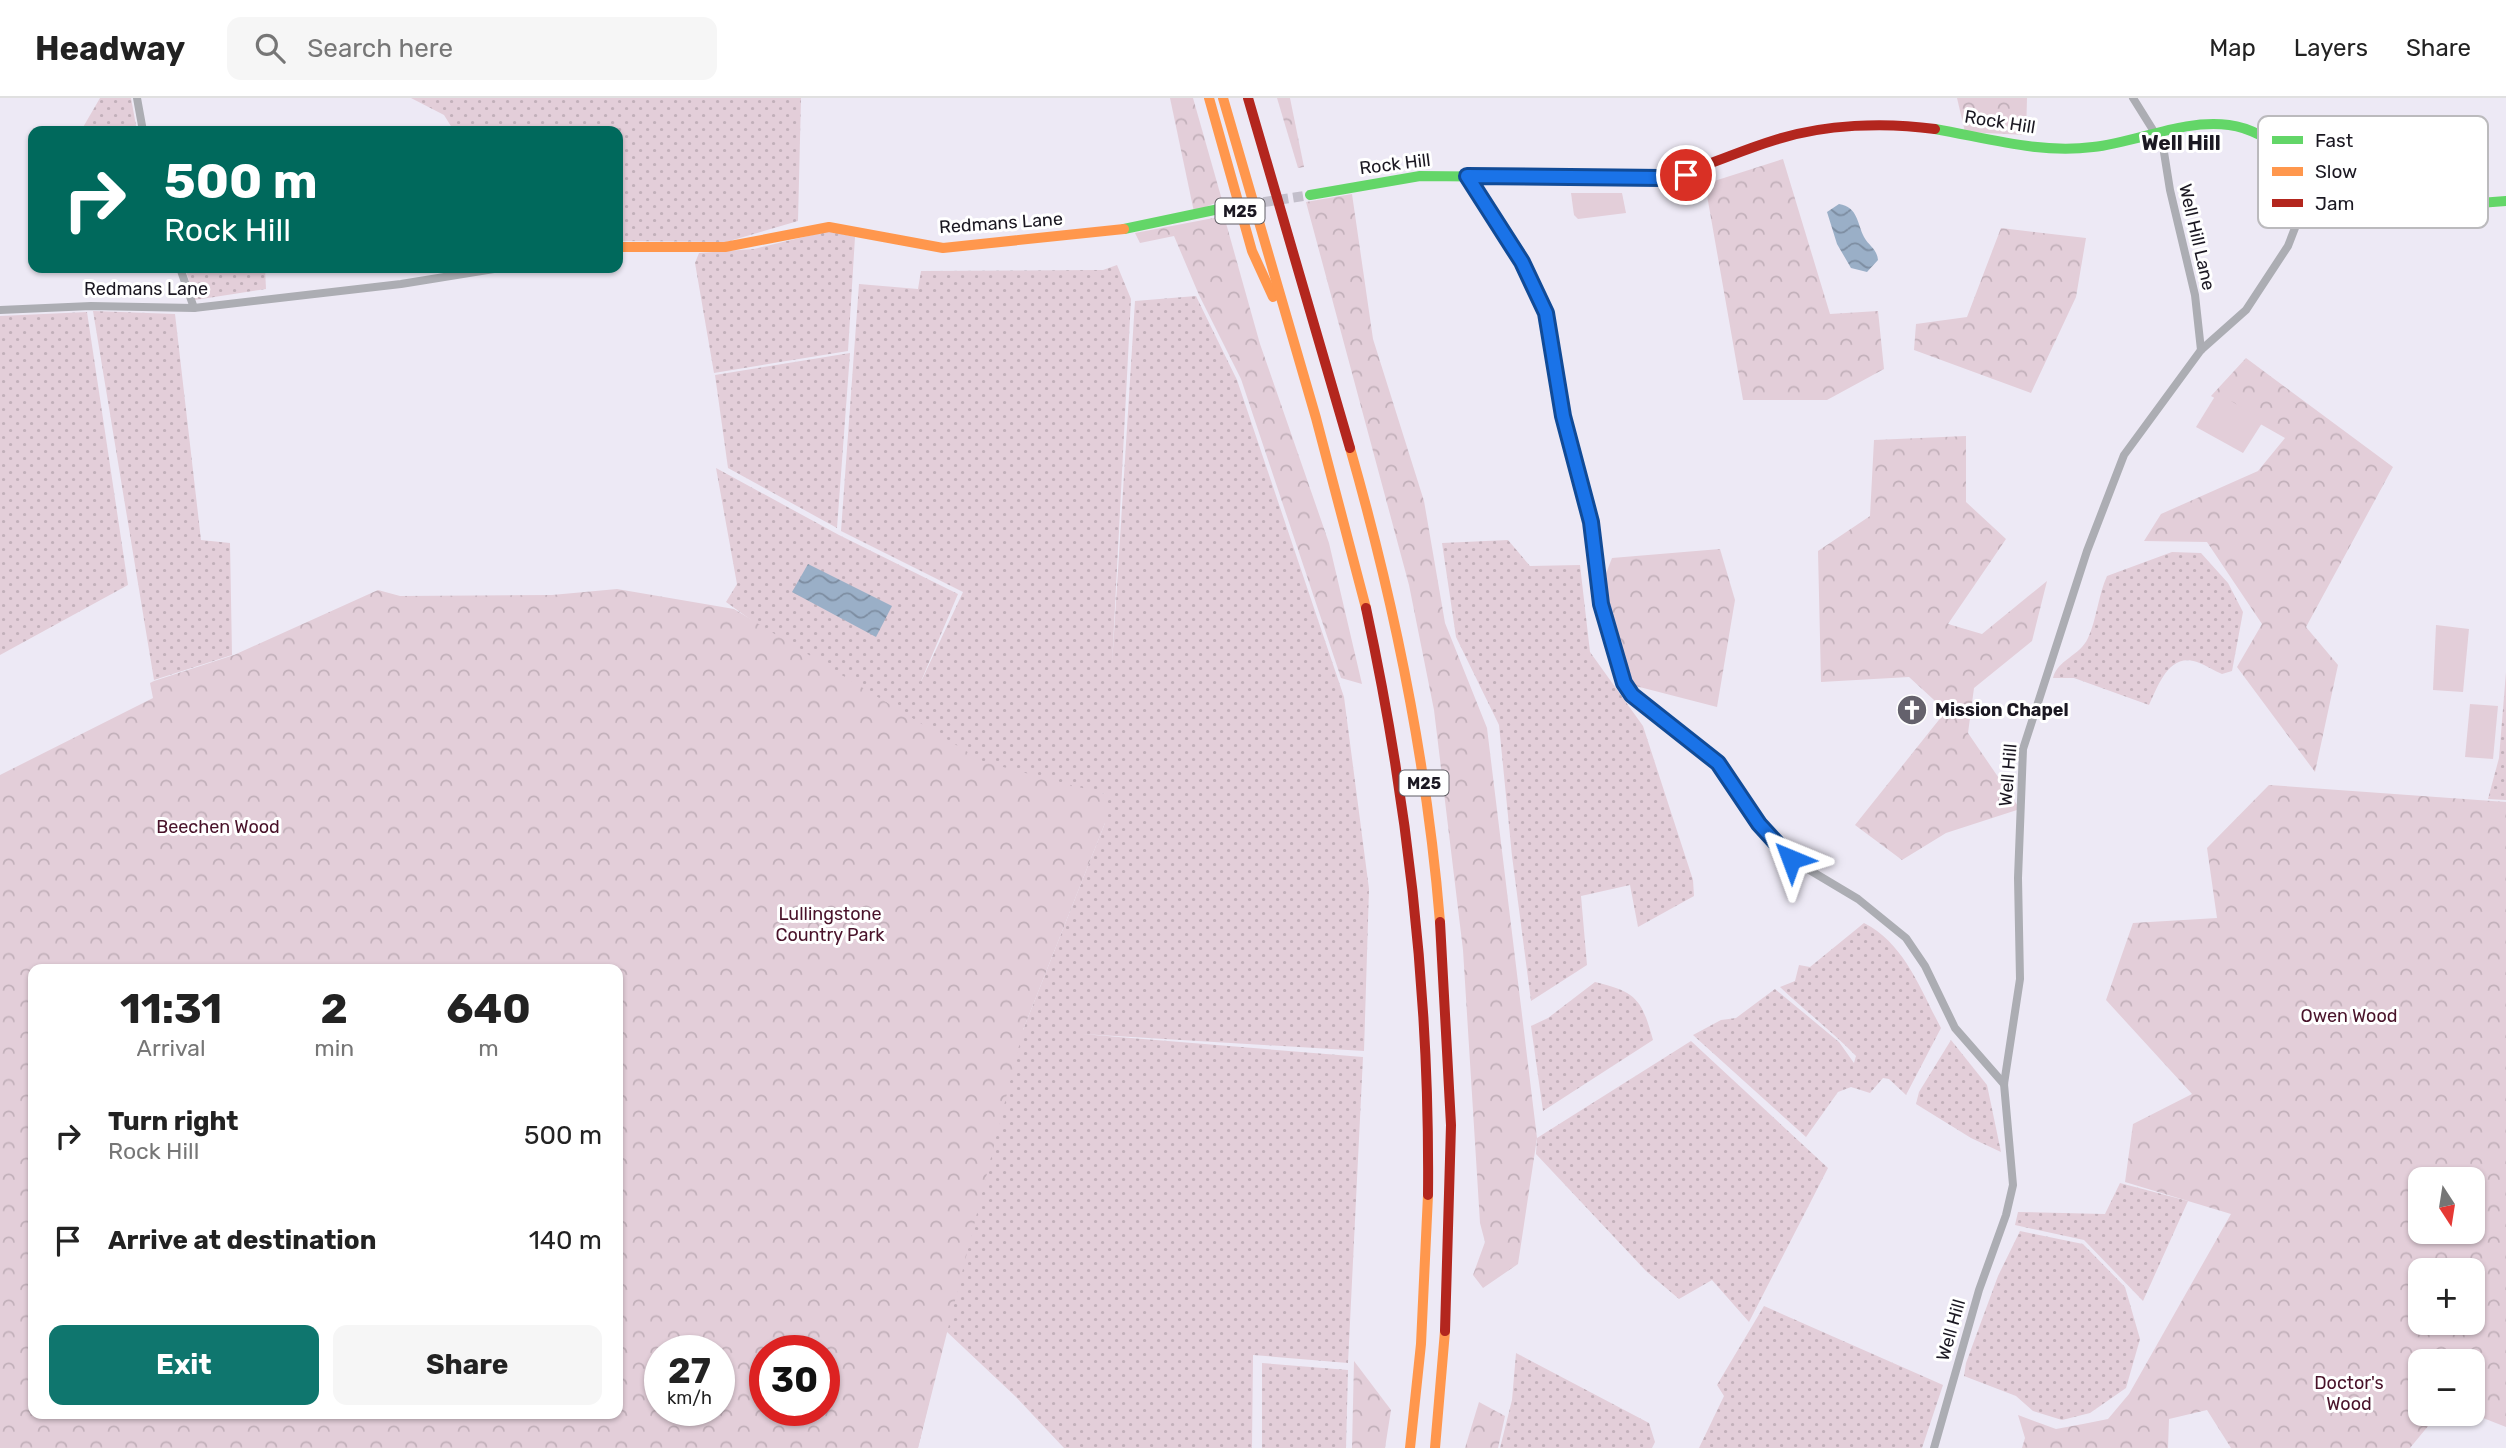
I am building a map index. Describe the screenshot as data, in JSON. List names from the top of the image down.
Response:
{
  "streets": {
    "main road": ["Rock Hill", "M25", "Redmans Lane"],
    "street": ["Well Hill Lane", "Well Hill"]
  },
  "crossings": [
    ["Rock Hill", "Well Hill Lane"],
    ["Well Hill Lane", "Well Hill"]
  ],
  "districts": ["Well Hill"],
  "parks": [
    "Beechen Wood",
    "Lullingstone Country Park",
    "Owen Wood",
    "Doctor's Wood"
  ],
  "places": {
    "church": ["Mission Chapel"]
  },
  "legend": ["Fast", "Slow", "Jam"],
  "north": "bottom",
  "page": {
    "header": "Headway",
    "search": "Search here",
    "nav": ["Map", "Layers", "Share"],
    "turn": ["500 m", "Rock Hill"],
    "eta": [
      "11:31",
      "Arrival",
      "2",
      "min",
      "640",
      "m"
    ],
    "list": [
      {
        "name": "Turn right",
        "note": "Rock Hill",
        "value": "500 m"
      },
      {
        "name": "Arrive at destination",
        "value": "140 m"
      }
    ],
    "map_buttons": ["+", "−"],
    "buttons": ["Exit", "Share"],
    "speed": "27 km/h",
    "limit": "30"
  }
}
